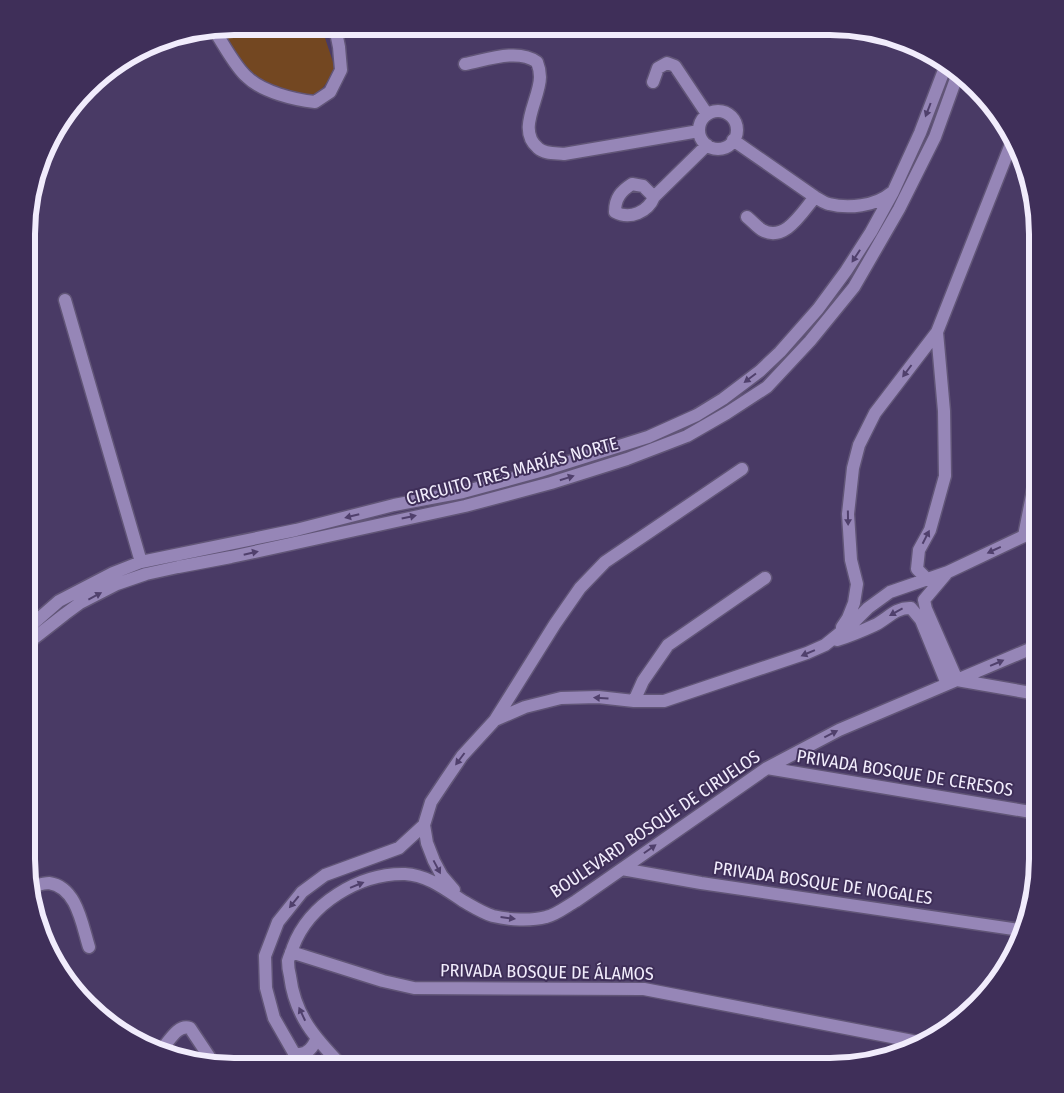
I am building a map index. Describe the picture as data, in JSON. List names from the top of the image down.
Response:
{
  "streets": {
    "street": [
      "CIRCUITO TRES MARÍAS NORTE",
      "PRIVADA BOSQUE DE CERESOS",
      "BOULEVARD BOSQUE DE CIRUELOS",
      "PRIVADA BOSQUE DE NOGALES",
      "PRIVADA BOSQUE DE ÁLAMOS"
    ]
  },
  "crossings": [
    ["PRIVADA BOSQUE DE CERESOS", "BOULEVARD BOSQUE DE CIRUELOS"],
    ["BOULEVARD BOSQUE DE CIRUELOS", "PRIVADA BOSQUE DE NOGALES"],
    ["BOULEVARD BOSQUE DE CIRUELOS", "PRIVADA BOSQUE DE ÁLAMOS"]
  ]
}
